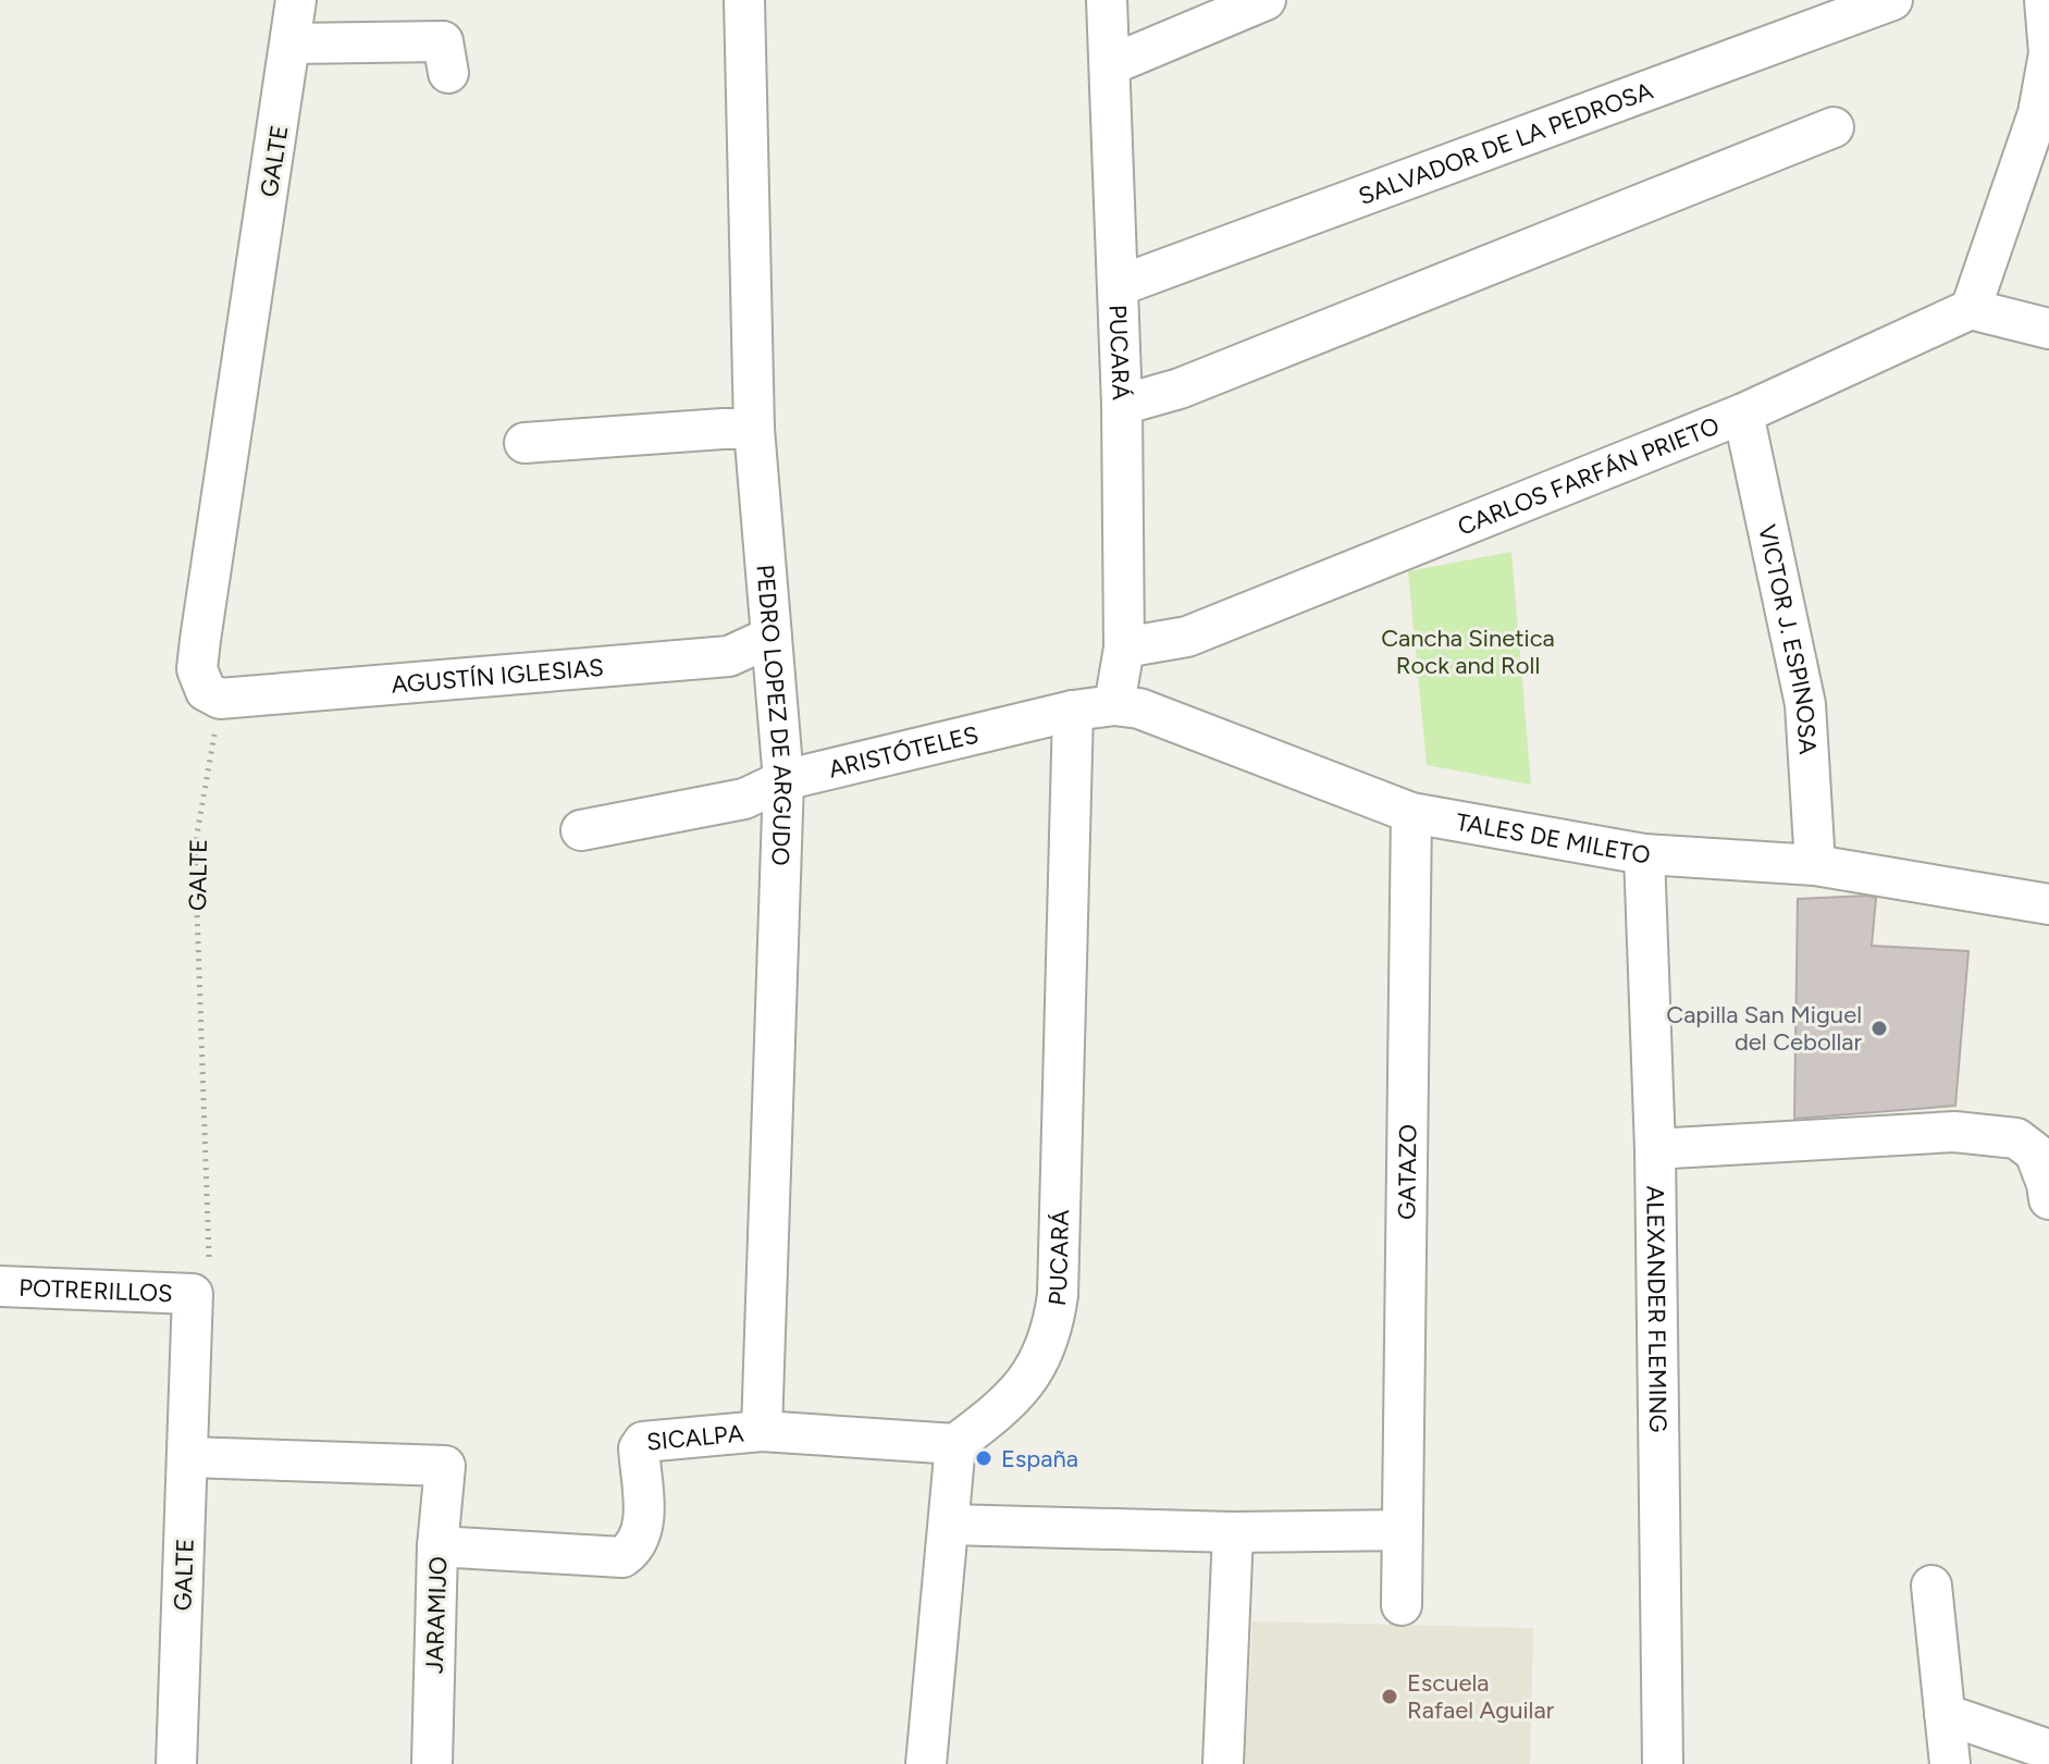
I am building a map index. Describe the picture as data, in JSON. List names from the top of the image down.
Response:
{
  "streets": {
    "street": [
      "SALVADOR DE LA PEDROSA",
      "GALTE",
      "PUCARÁ",
      "CARLOS FARFÁN PRIETO",
      "VICTOR J. ESPINOSA",
      "AGUSTÍN IGLESIAS",
      "PEDRO LOPEZ DE ARGUDO",
      "ARISTÓTELES",
      "TALES DE MILETO",
      "GATAZO",
      "POTRERILLOS",
      "ALEXANDER FLEMING",
      "SICALPA",
      "JARAMIJO"
    ]
  },
  "crossings": [
    ["SALVADOR DE LA PEDROSA", "PUCARÁ"],
    ["GALTE", "AGUSTÍN IGLESIAS"],
    ["GALTE", "POTRERILLOS"],
    ["GALTE", "JARAMIJO"],
    ["PUCARÁ", "CARLOS FARFÁN PRIETO"],
    ["PUCARÁ", "ARISTÓTELES"],
    ["PUCARÁ", "TALES DE MILETO"],
    ["PUCARÁ", "SICALPA"],
    ["CARLOS FARFÁN PRIETO", "VICTOR J. ESPINOSA"],
    ["VICTOR J. ESPINOSA", "TALES DE MILETO"],
    ["AGUSTÍN IGLESIAS", "PEDRO LOPEZ DE ARGUDO"],
    ["PEDRO LOPEZ DE ARGUDO", "ARISTÓTELES"],
    ["PEDRO LOPEZ DE ARGUDO", "SICALPA"],
    ["ARISTÓTELES", "TALES DE MILETO"],
    ["TALES DE MILETO", "GATAZO"],
    ["TALES DE MILETO", "ALEXANDER FLEMING"],
    ["SICALPA", "JARAMIJO"]
  ],
  "parks": ["Cancha Sinetica Rock and Roll"],
  "places": ["Capilla San Miguel del Cebollar", "España", "Escuela Rafael Aguilar"]
}
